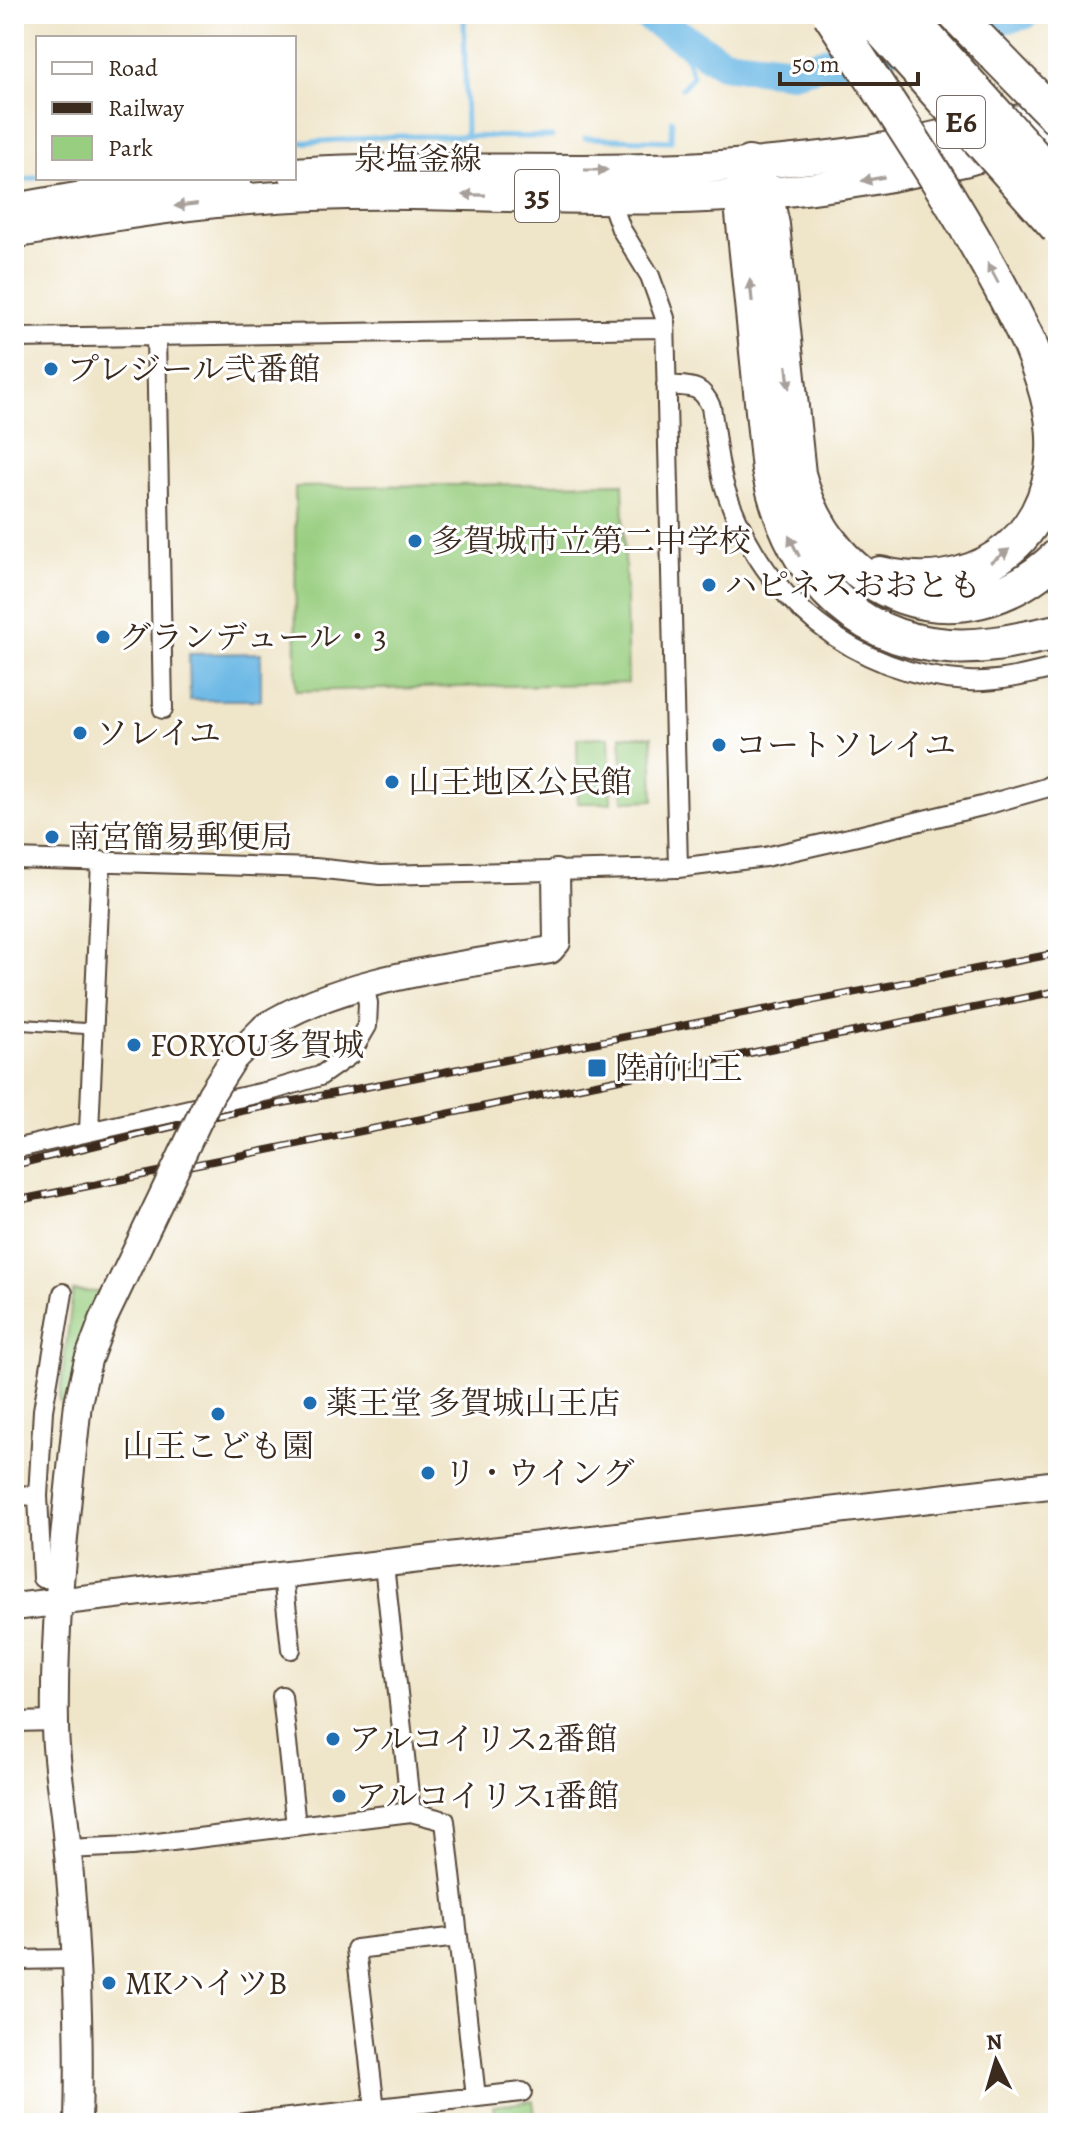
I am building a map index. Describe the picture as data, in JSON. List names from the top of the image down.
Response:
{
  "streets": {
    "highway": ["E6"],
    "main road": ["泉塩釜線", "35"]
  },
  "places": {
    "other": [
      "プレジール弐番館",
      "多賀城市立第二中学校",
      "ハピネスおおとも",
      "グランデュール・3",
      "ソレイユ",
      "コートソレイユ",
      "山王地区公民館",
      "南宮簡易郵便局",
      "FORYOU多賀城",
      "薬王堂 多賀城山王店",
      "山王こども園",
      "リ・ウイング",
      "アルコイリス2番館",
      "アルコイリス1番館",
      "MKハイツB"
    ],
    "transit": ["陸前山王"]
  },
  "legend": ["Road", "Railway", "Park"],
  "scale_bar": "50 m",
  "north": "top"
}
